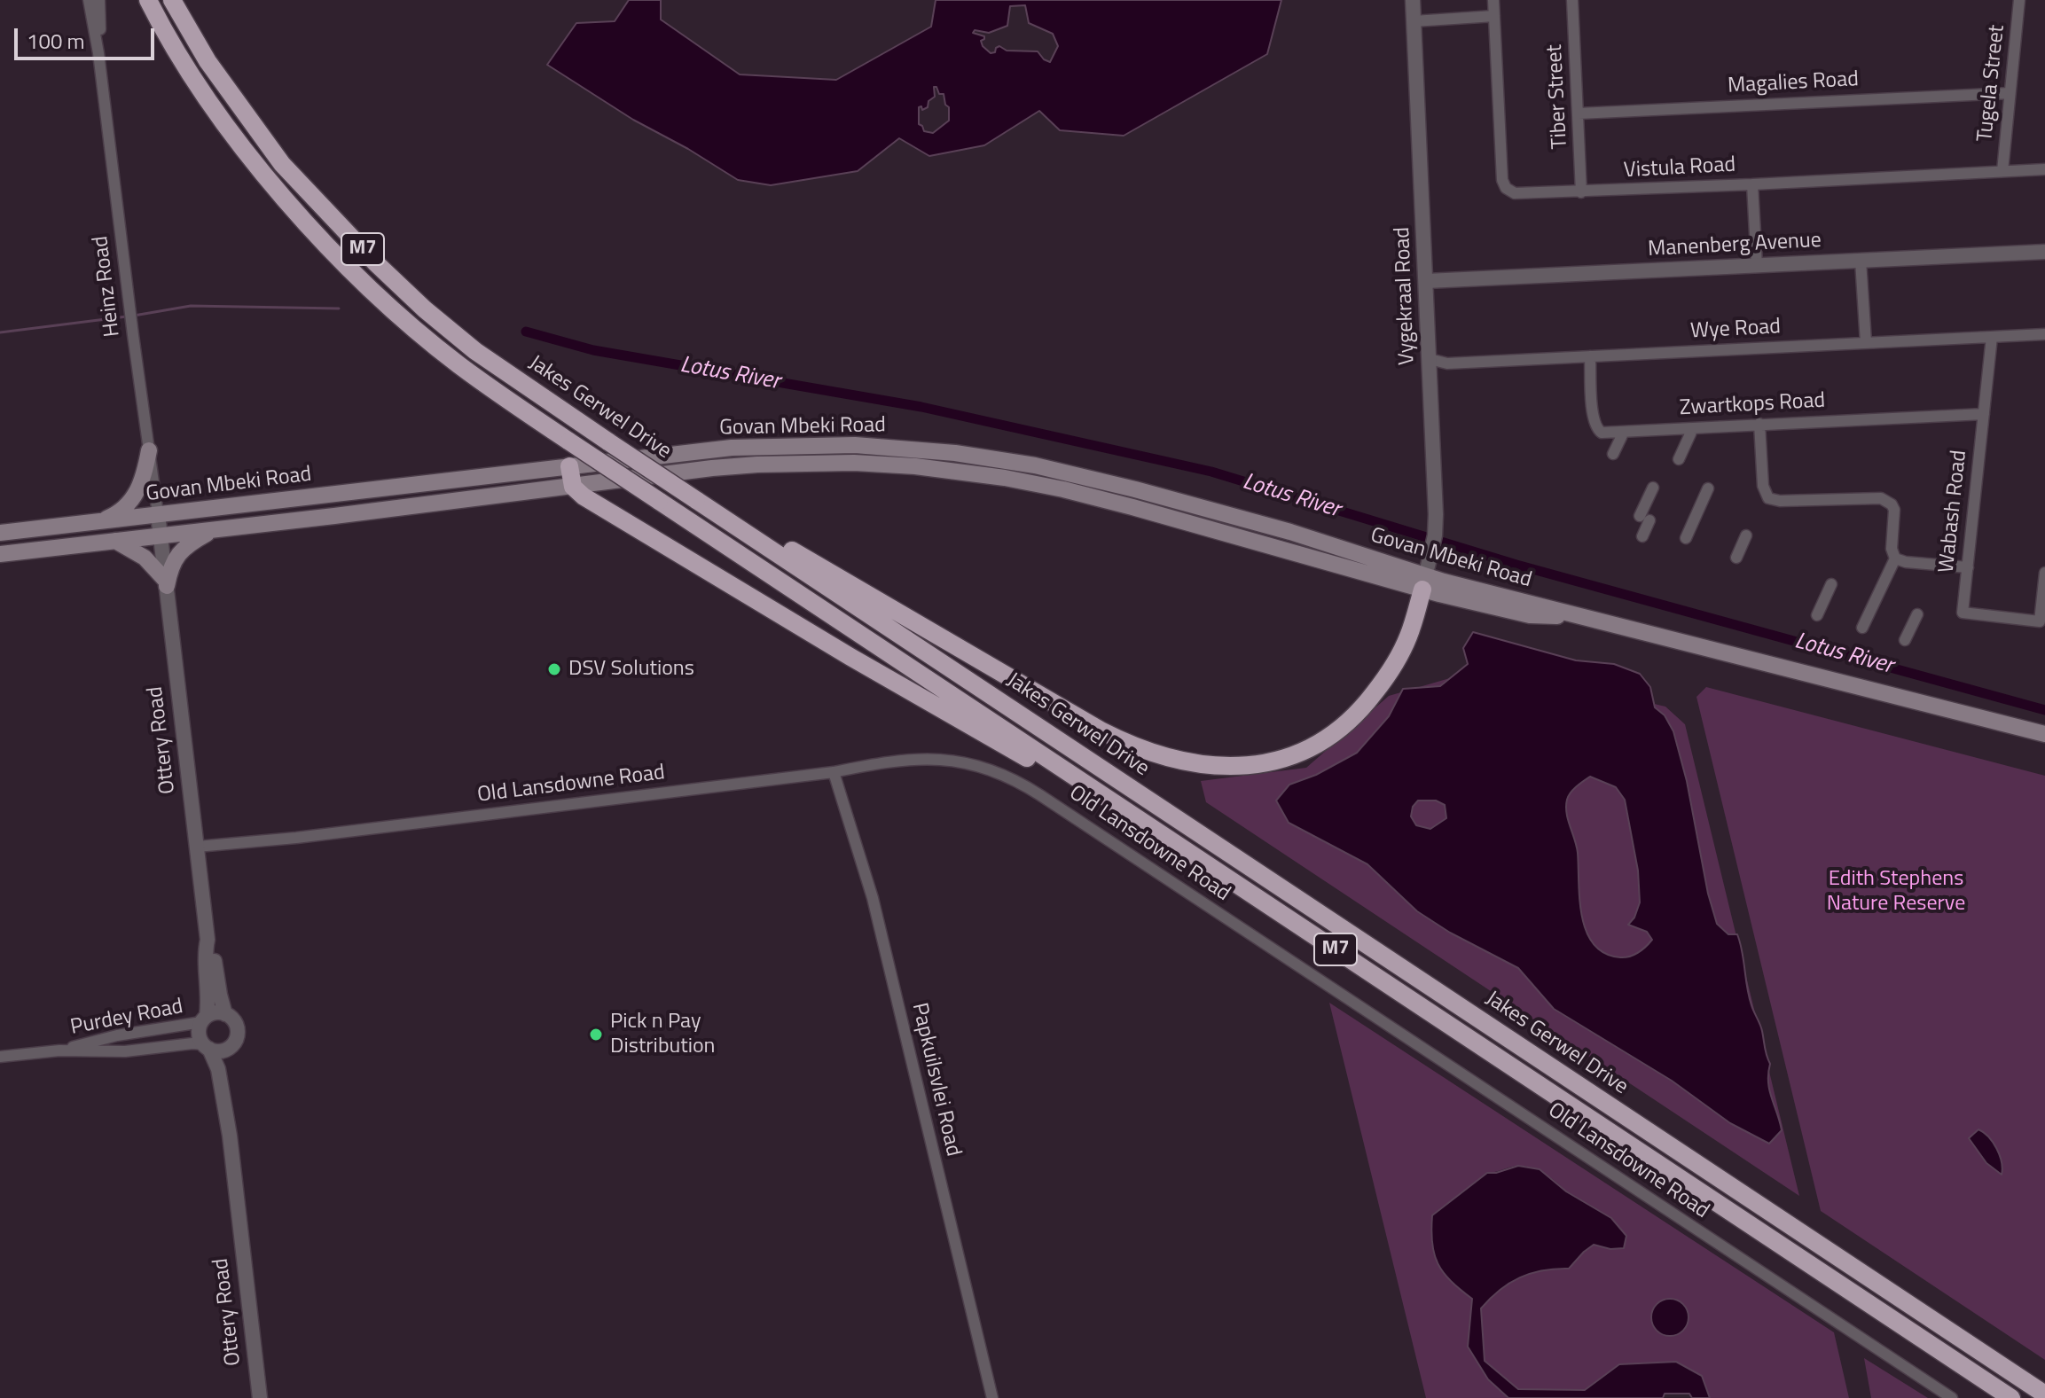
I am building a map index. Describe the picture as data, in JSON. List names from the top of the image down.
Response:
{
  "streets": {
    "highway": ["M7", "Jakes Gerwel Drive"],
    "main road": ["Govan Mbeki Road"],
    "street": [
      "Magalies Road",
      "Tugela Street",
      "Tiber Street",
      "Vistula Road",
      "Manenberg Avenue",
      "Heinz Road",
      "Vygekraal Road",
      "Wye Road",
      "Zwartkops Road",
      "Wabash Road",
      "Ottery Road",
      "Old Lansdowne Road",
      "Purdey Road",
      "Papkuilsvlei Road"
    ]
  },
  "crossings": [
    ["Magalies Road", "Tugela Street"],
    ["Magalies Road", "Tiber Street"],
    ["Tugela Street", "Vistula Road"],
    ["Tiber Street", "Vistula Road"],
    ["Manenberg Avenue", "Vygekraal Road"],
    ["Heinz Road", "Govan Mbeki Road"],
    ["Heinz Road", "Ottery Road"],
    ["Vygekraal Road", "Wye Road"],
    ["Vygekraal Road", "Govan Mbeki Road"],
    ["Wye Road", "Zwartkops Road"],
    ["Wye Road", "Wabash Road"],
    ["Zwartkops Road", "Wabash Road"],
    ["Govan Mbeki Road", "Ottery Road"],
    ["Ottery Road", "Old Lansdowne Road"],
    ["Ottery Road", "Purdey Road"],
    ["Old Lansdowne Road", "Papkuilsvlei Road"]
  ],
  "water": ["Lotus River"],
  "parks": ["Edith Stephens Nature Reserve"],
  "places": ["DSV Solutions", "Pick n Pay Distribution"],
  "scale_bar": "100 m"
}
